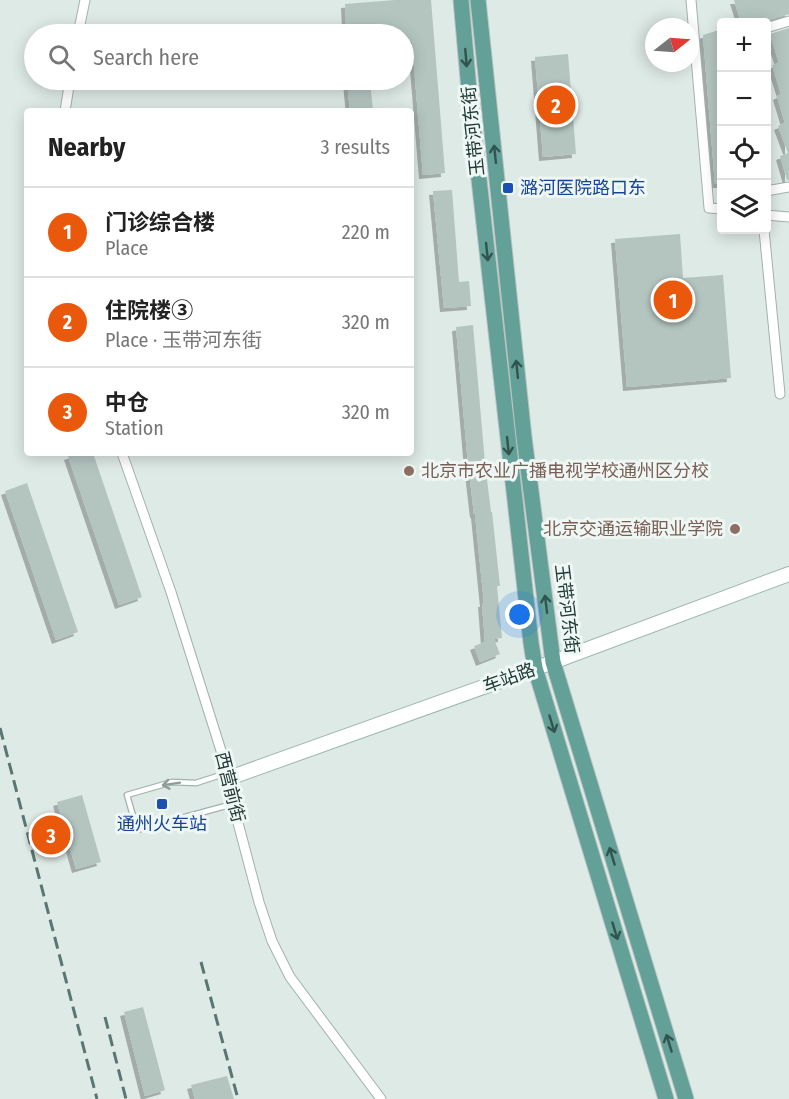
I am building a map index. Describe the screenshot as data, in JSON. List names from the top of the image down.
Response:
{
  "streets": {
    "main road": ["玉带河东街"],
    "street": ["车站路", "西营前街"]
  },
  "crossings": [
    ["玉带河东街", "车站路"],
    ["车站路", "西营前街"]
  ],
  "places": {
    "transit": ["潞河医院路口东", "通州火车站"],
    "other": ["北京市农业广播电视学校通州区分校", "北京交通运输职业学院"]
  },
  "north": "right",
  "page": {
    "map_buttons": ["+", "−"],
    "search": "Search here",
    "pins": ["2", "1", "3"],
    "heading": ["Nearby", "3 results"],
    "list": [
      {
        "mark": "1",
        "name": "门诊综合楼",
        "note": "Place",
        "value": "220 m"
      },
      {
        "mark": "2",
        "name": "住院楼③",
        "note": "Place · 玉带河东街",
        "value": "320 m"
      },
      {
        "mark": "3",
        "name": "中仓",
        "note": "Station",
        "value": "320 m"
      }
    ]
  }
}
